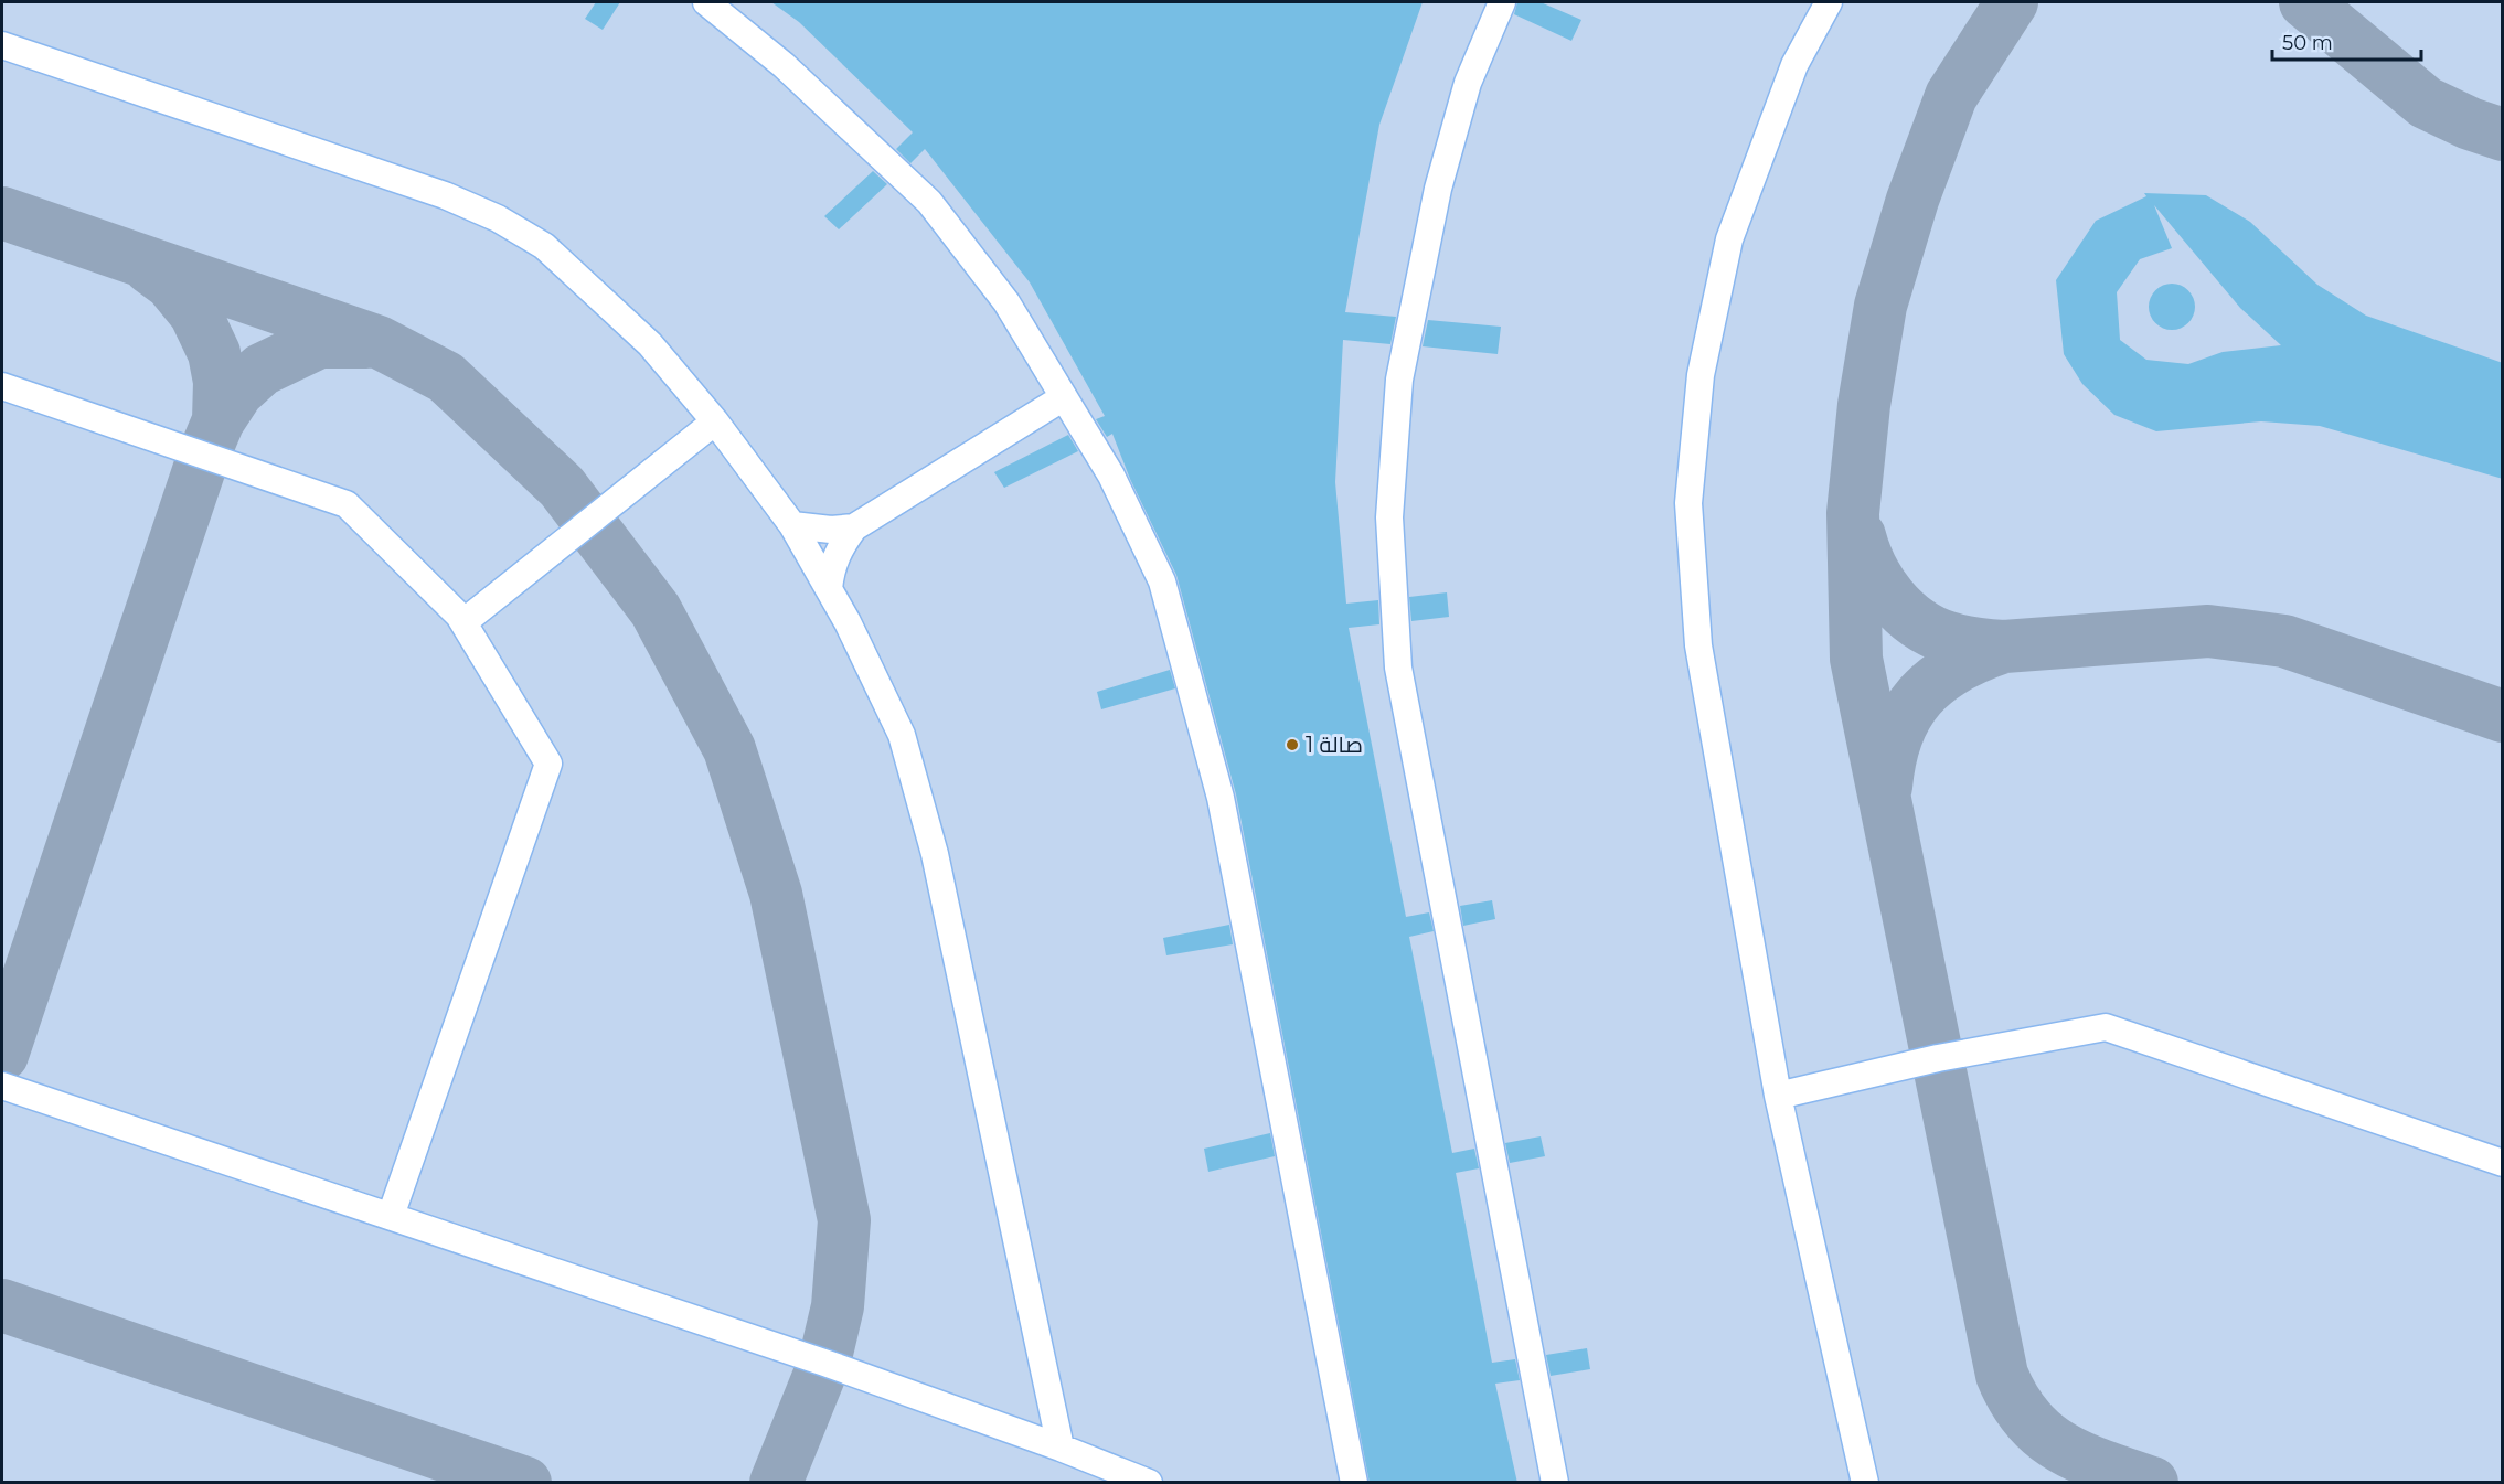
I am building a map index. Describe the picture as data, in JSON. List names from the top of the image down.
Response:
{
  "places": ["صالة 1"],
  "scale_bar": "50 m"
}
